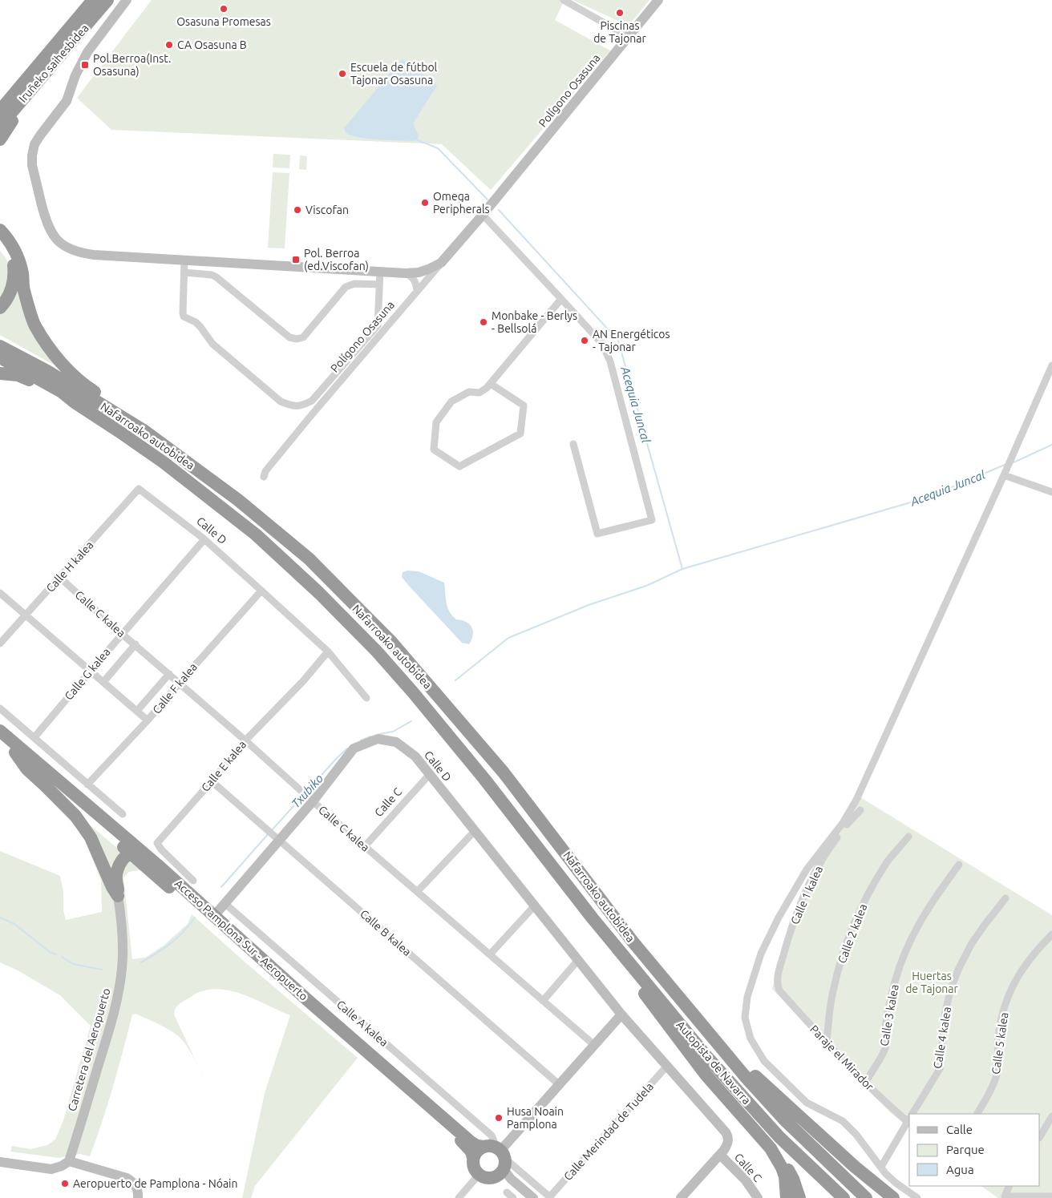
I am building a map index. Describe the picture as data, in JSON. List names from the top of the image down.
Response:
{
  "streets": {
    "highway": [
      "Iruñeko saihesbidea",
      "Nafarroako autobidea",
      "Acceso Pamplona Sur - Aeropuerto",
      "Autopista de Navarra"
    ],
    "street": [
      "Polígono Osasuna",
      "Calle D",
      "Calle H kalea",
      "Calle C kalea",
      "Calle G kalea",
      "Calle F kalea",
      "Calle E kalea",
      "Calle C",
      "Calle 1 kalea",
      "Calle B kalea",
      "Calle 2 kalea",
      "Calle 3 kalea",
      "Calle A kalea",
      "Calle 4 kalea",
      "Calle 5 kalea",
      "Carretera del Aeropuerto",
      "Paraje el Mirador",
      "Calle Merindad de Tudela"
    ]
  },
  "crossings": [
    ["Nafarroako autobidea", "Autopista de Navarra"],
    ["Calle D", "Calle H kalea"],
    ["Calle D", "Calle C kalea"],
    ["Calle D", "Calle G kalea"],
    ["Calle D", "Calle F kalea"],
    ["Calle D", "Calle E kalea"],
    ["Calle D", "Calle C"],
    ["Calle D", "Calle B kalea"],
    ["Calle D", "Acceso Pamplona Sur - Aeropuerto"],
    ["Calle D", "Calle A kalea"],
    ["Calle D", "Calle Merindad de Tudela"],
    ["Calle H kalea", "Calle C kalea"],
    ["Calle C kalea", "Calle G kalea"],
    ["Calle C kalea", "Calle F kalea"],
    ["Calle C kalea", "Calle E kalea"],
    ["Calle C kalea", "Calle C"],
    ["Calle E kalea", "Calle B kalea"],
    ["Calle 1 kalea", "Paraje el Mirador"],
    ["Calle 2 kalea", "Paraje el Mirador"],
    ["Acceso Pamplona Sur - Aeropuerto", "Calle A kalea"],
    ["Calle 3 kalea", "Paraje el Mirador"]
  ],
  "water": ["Acequia Juncal", "Txubiko"],
  "parks": ["Huertas de Tajonar"],
  "places": {
    "other": [
      "Osasuna Promesas",
      "Piscinas de Tajonar",
      "CA Osasuna B",
      "Escuela de fútbol Tajonar Osasuna",
      "Omega Peripherals",
      "Viscofan",
      "Monbake - Berlys - Bellsolá",
      "AN Energéticos - Tajonar",
      "Husa Noain Pamplona",
      "Aeropuerto de Pamplona - Nóain"
    ],
    "transit": ["Pol.Berroa(Inst. Osasuna)", "Pol. Berroa (ed.Viscofan)"]
  },
  "legend": ["Calle", "Parque", "Agua"]
}
